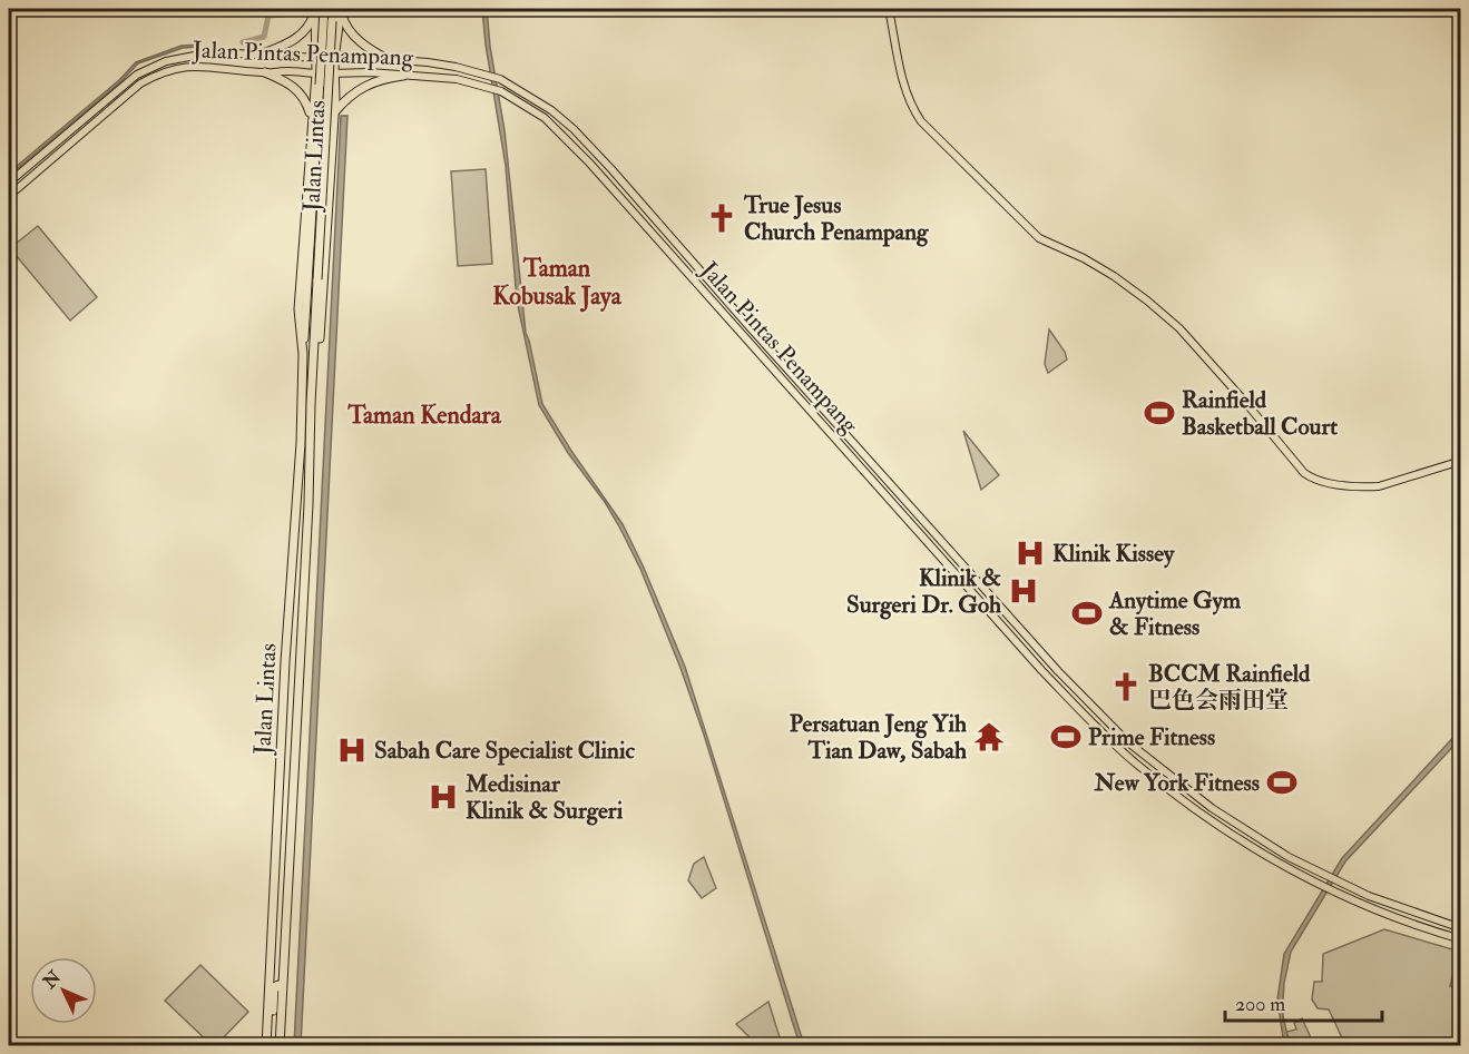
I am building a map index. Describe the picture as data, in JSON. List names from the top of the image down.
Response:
{
  "streets": {
    "highway": ["Jalan Lintas"],
    "main road": ["Jalan Pintas Penampang"]
  },
  "crossings": [
    ["Jalan Pintas Penampang", "Jalan Lintas"]
  ],
  "districts": ["Taman Kobusak Jaya", "Taman Kendara"],
  "places": {
    "church": ["True Jesus Church Penampang", "BCCM Rainfield 巴色会雨田堂"],
    "sports": [
      "Rainfield Basketball Court",
      "Anytime Gym & Fitness",
      "Prime Fitness",
      "New York Fitness"
    ],
    "hospital": [
      "Klinik Kissey",
      "Klinik & Surgeri Dr. Goh",
      "Sabah Care Specialist Clinic",
      "Medisinar Klinik & Surgeri"
    ],
    "temple": ["Persatuan Jeng Yih Tian Daw, Sabah"]
  },
  "scale_bar": "200 m",
  "north": "top left"
}
